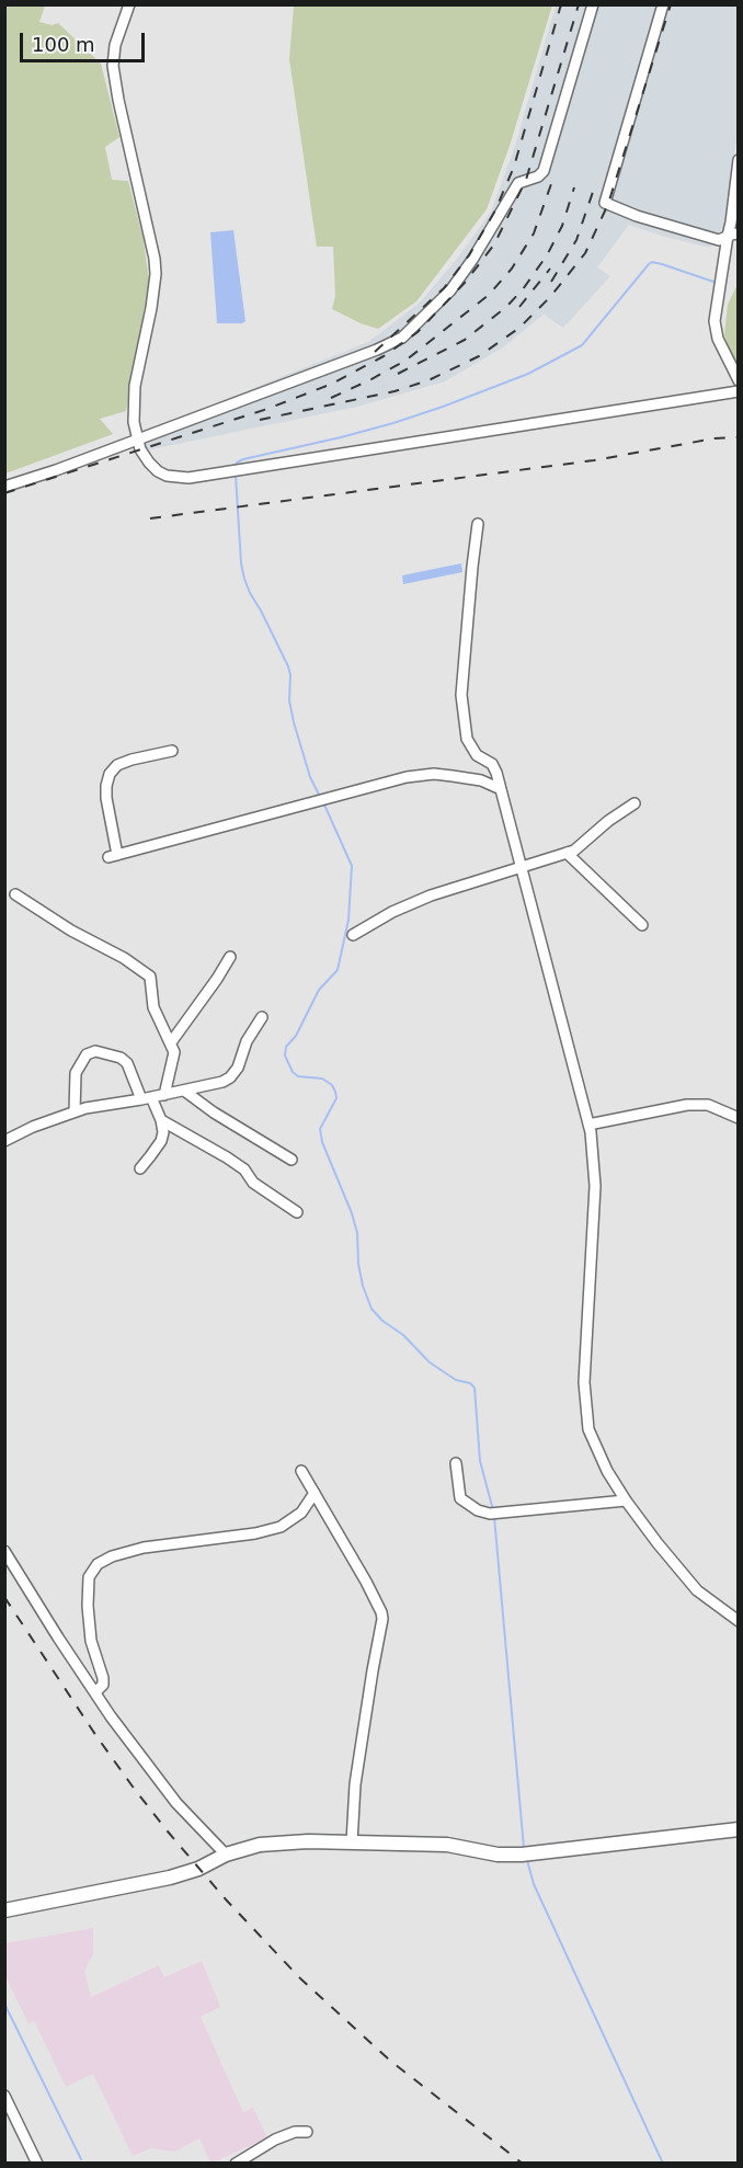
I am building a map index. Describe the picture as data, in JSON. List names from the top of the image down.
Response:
{
  "scale_bar": "100 m"
}
